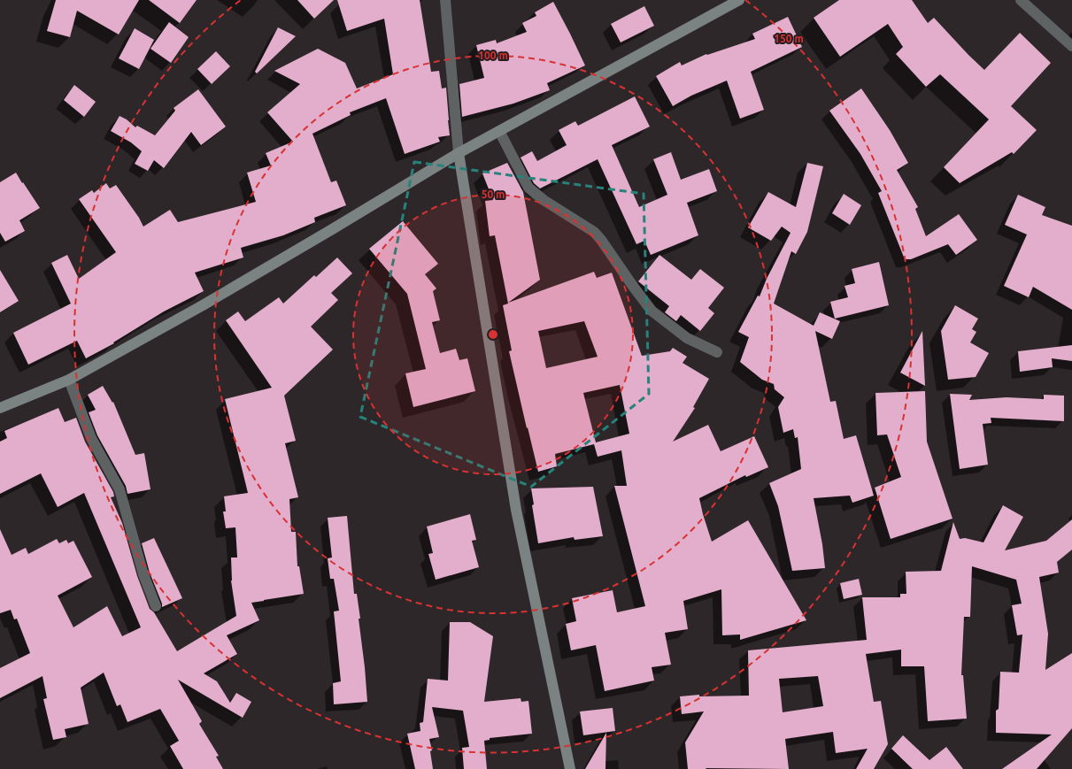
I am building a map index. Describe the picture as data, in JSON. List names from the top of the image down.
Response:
{
  "rings": ["150 m", "100 m", "50 m"]
}
